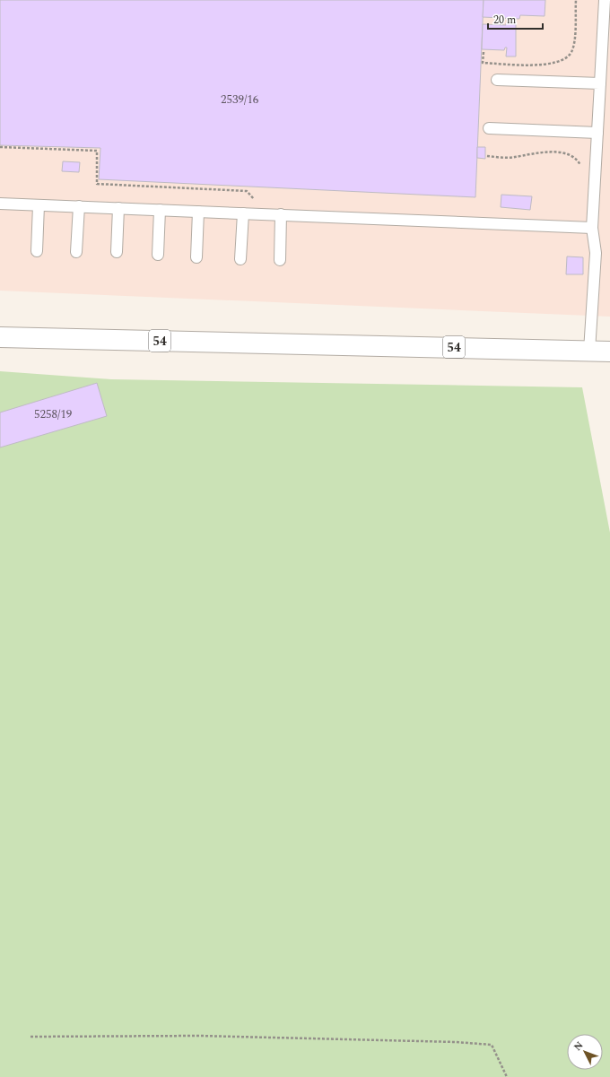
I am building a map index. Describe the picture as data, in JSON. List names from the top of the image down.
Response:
{
  "streets": {
    "main road": ["54"]
  },
  "house_numbers": ["2539/16", "5258/19"],
  "scale_bar": "20 m",
  "north": "top left"
}
